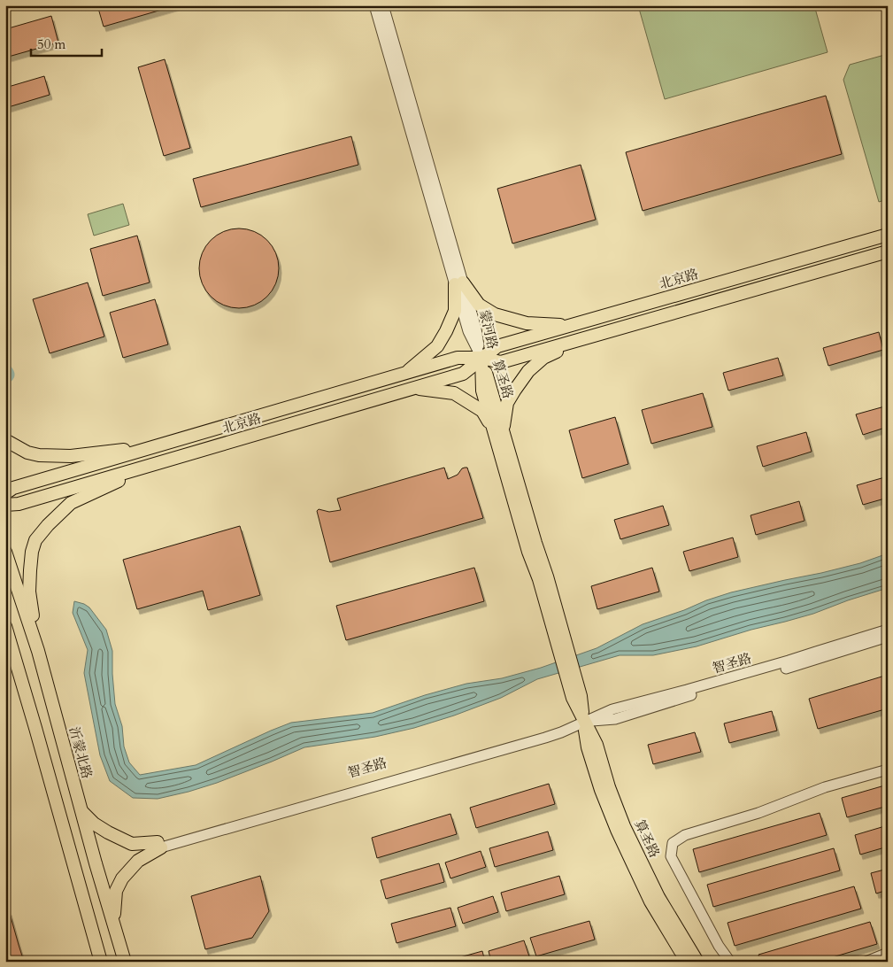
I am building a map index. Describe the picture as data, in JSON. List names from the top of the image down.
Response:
{
  "streets": {
    "main road": ["北京路", "算圣路", "沂蒙北路"],
    "street": ["蒙河路", "智圣路"]
  },
  "crossings": [
    ["北京路", "蒙河路"],
    ["北京路", "算圣路"],
    ["蒙河路", "算圣路"],
    ["算圣路", "智圣路"]
  ],
  "scale_bar": "50 m"
}
